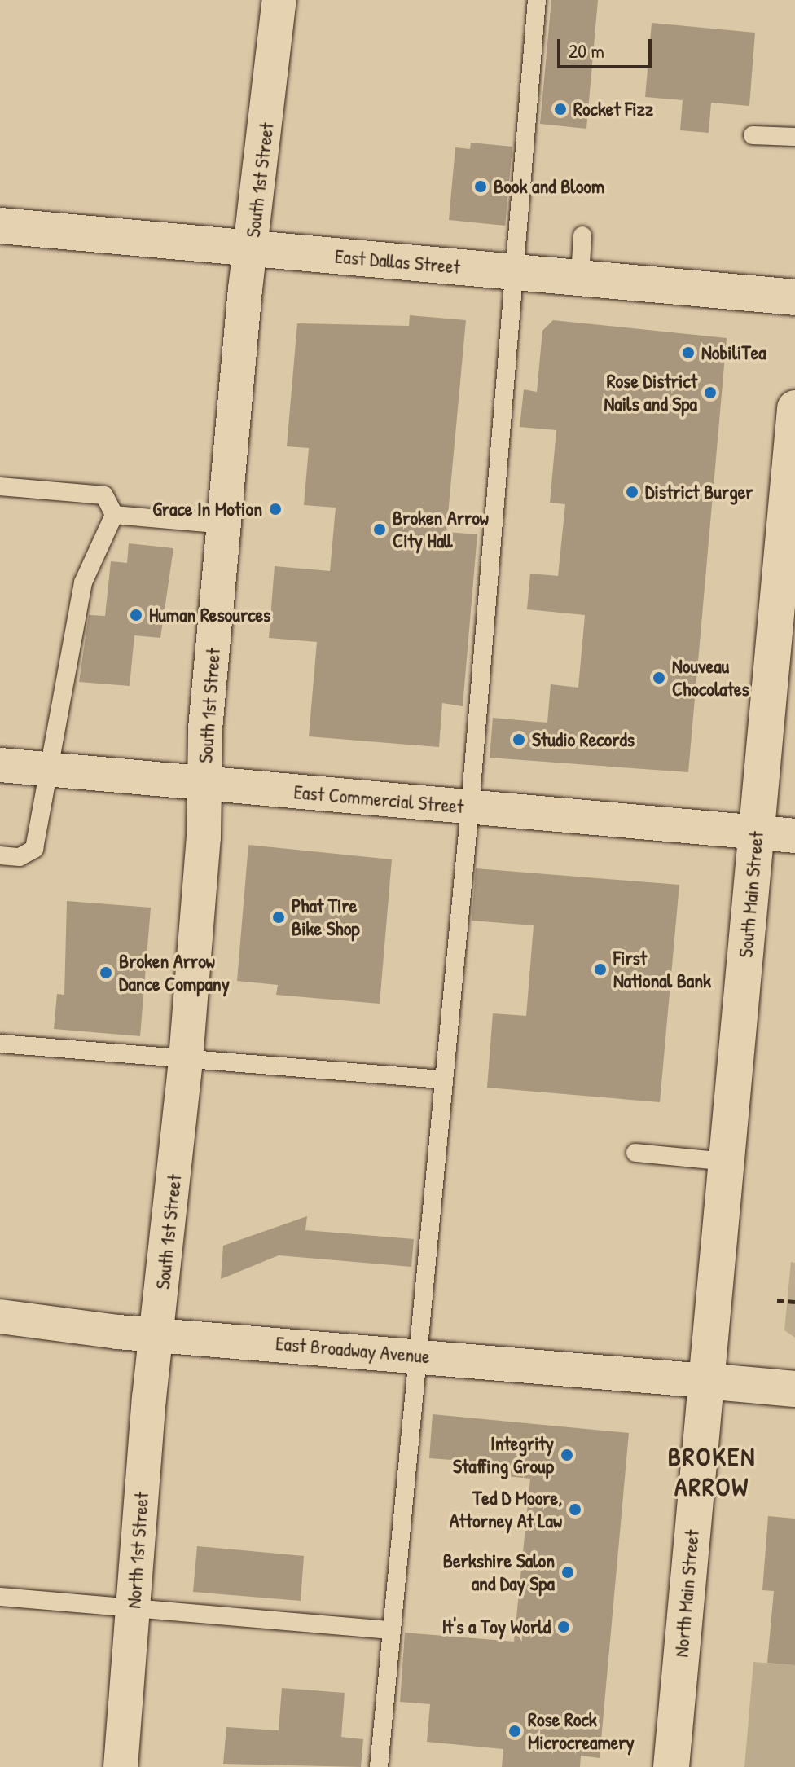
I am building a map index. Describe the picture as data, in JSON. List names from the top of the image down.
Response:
{
  "streets": {
    "main road": ["East Dallas Street", "South Main Street", "North Main Street"],
    "street": [
      "South 1st Street",
      "East Commercial Street",
      "East Broadway Avenue",
      "North 1st Street"
    ]
  },
  "crossings": [
    ["South 1st Street", "East Dallas Street"],
    ["South 1st Street", "East Commercial Street"],
    ["South 1st Street", "East Broadway Avenue"],
    ["South 1st Street", "North 1st Street"],
    ["East Commercial Street", "South Main Street"],
    ["South Main Street", "East Broadway Avenue"],
    ["South Main Street", "North Main Street"],
    ["East Broadway Avenue", "North 1st Street"],
    ["East Broadway Avenue", "North Main Street"]
  ],
  "districts": ["BROKEN ARROW"],
  "places": [
    "Rocket Fizz",
    "Book and Bloom",
    "NobiliTea",
    "Rose District Nails and Spa",
    "District Burger",
    "Grace In Motion",
    "Broken Arrow City Hall",
    "Human Resources",
    "Nouveau Chocolates",
    "Studio Records",
    "Phat Tire Bike Shop",
    "First National Bank",
    "Broken Arrow Dance Company",
    "Integrity Staffing Group",
    "Ted D Moore, Attorney At Law",
    "Berkshire Salon and Day Spa",
    "It's a Toy World",
    "Rose Rock Microcreamery"
  ],
  "scale_bar": "20 m"
}
